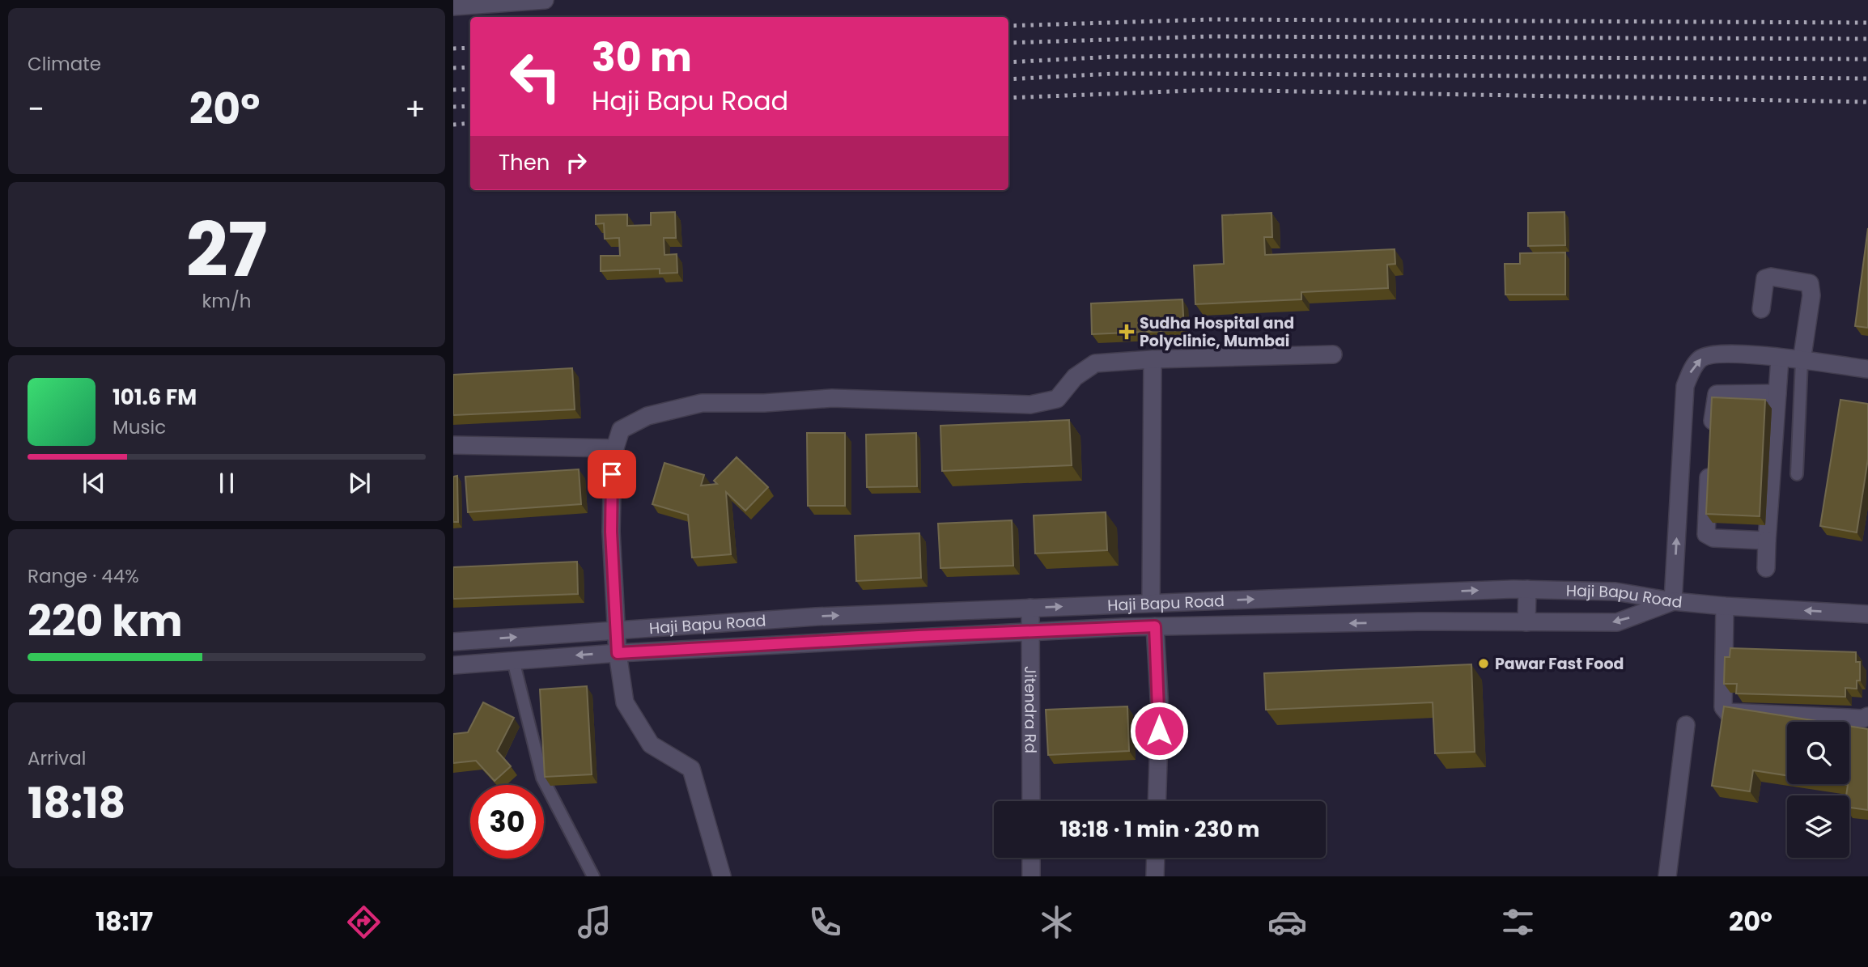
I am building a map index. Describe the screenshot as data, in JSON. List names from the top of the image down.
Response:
{
  "streets": {
    "street": ["Haji Bapu Road", "Jitendra Rd"]
  },
  "crossings": [
    ["Haji Bapu Road", "Jitendra Rd"]
  ],
  "places": {
    "health": ["Sudha Hospital and Polyclinic, Mumbai"],
    "other": ["Pawar Fast Food"]
  },
  "page": {
    "tile": [
      "Climate",
      ["27", "km/h"],
      ["Range · 44%", "220 km"],
      ["Arrival", "18:18"]
    ],
    "turn": ["30 m", "Haji Bapu Road"],
    "heat": ["−", "20°", "+"],
    "then": "Then",
    "song": ["101.6 FM", "Music"],
    "limit": "30",
    "trip": "18:18 · 1 min · 230 m",
    "tabs": ["18:17", "20°"]
  }
}
